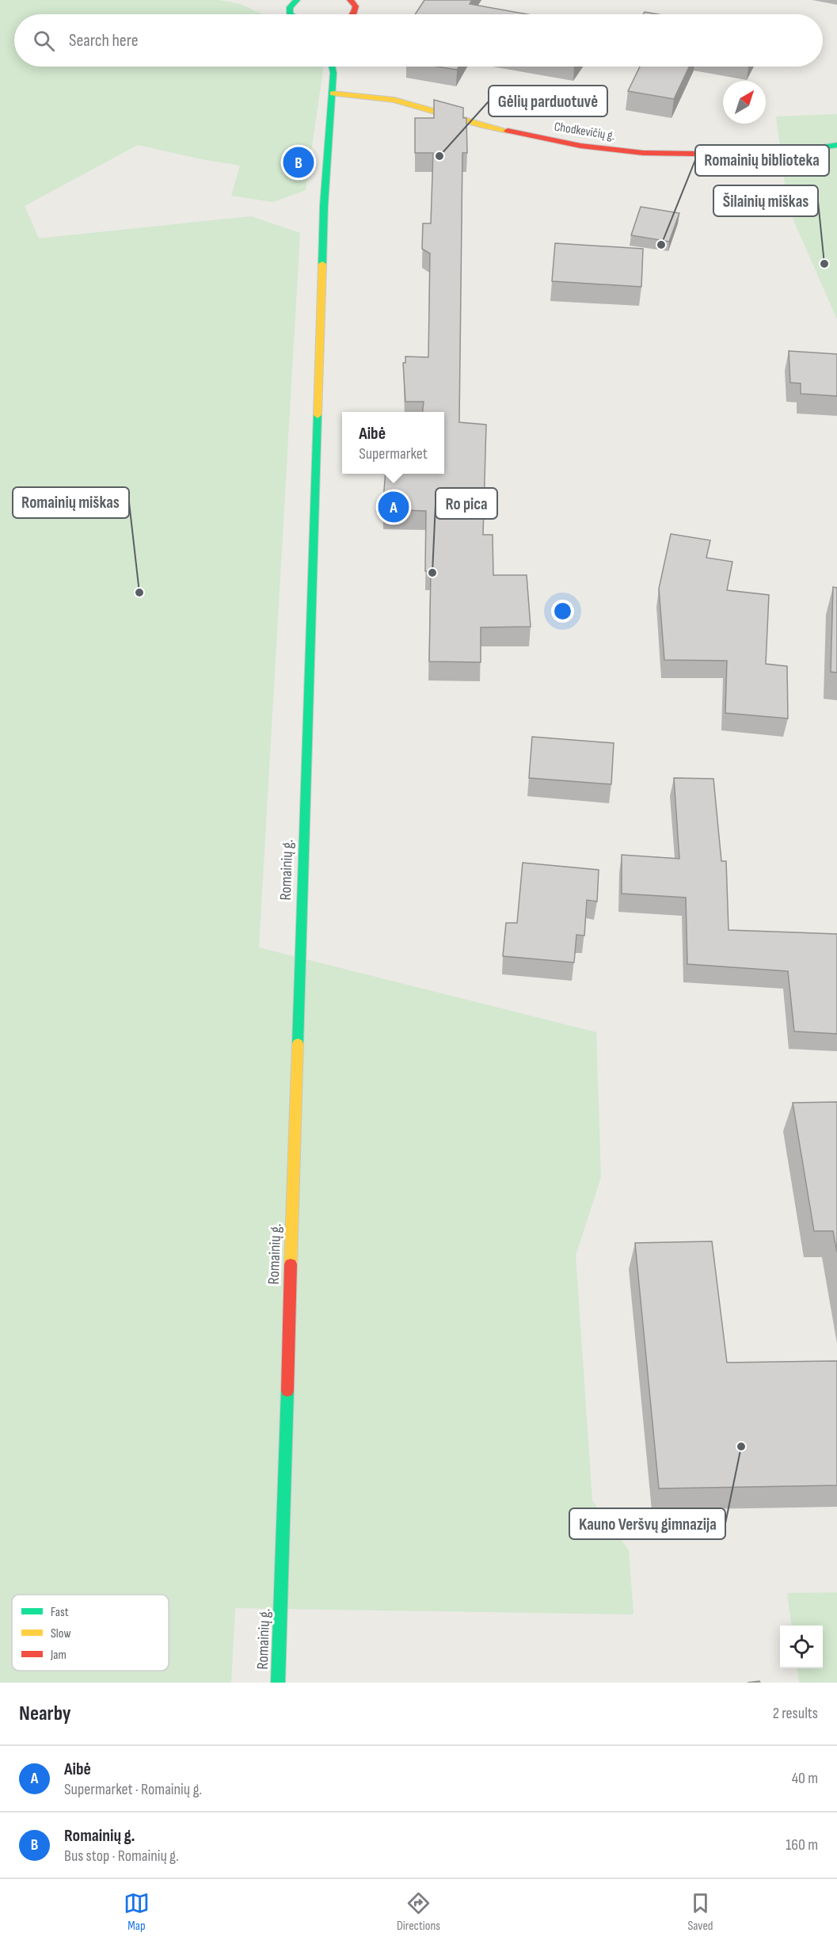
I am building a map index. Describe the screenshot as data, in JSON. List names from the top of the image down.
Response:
{
  "streets": {
    "main road": ["Chodkevičių g.", "Romainių g."]
  },
  "crossings": [
    ["Chodkevičių g.", "Romainių g."]
  ],
  "places": [
    "Gėlių parduotuvė",
    "Romainių biblioteka",
    "Šilainių miškas",
    "Ro pica",
    "Romainių miškas",
    "Kauno Veršvų gimnazija"
  ],
  "legend": ["Fast", "Slow", "Jam"],
  "north": "top right",
  "page": {
    "search": "Search here",
    "pins": ["B", "A"],
    "popup": ["Aibė", "Supermarket"],
    "heading": ["Nearby", "2 results"],
    "list": [
      {
        "mark": "A",
        "name": "Aibė",
        "note": "Supermarket · Romainių g.",
        "value": "40 m"
      },
      {
        "mark": "B",
        "name": "Romainių g.",
        "note": "Bus stop · Romainių g.",
        "value": "160 m"
      }
    ],
    "nav": ["Map", "Directions", "Saved"]
  }
}
